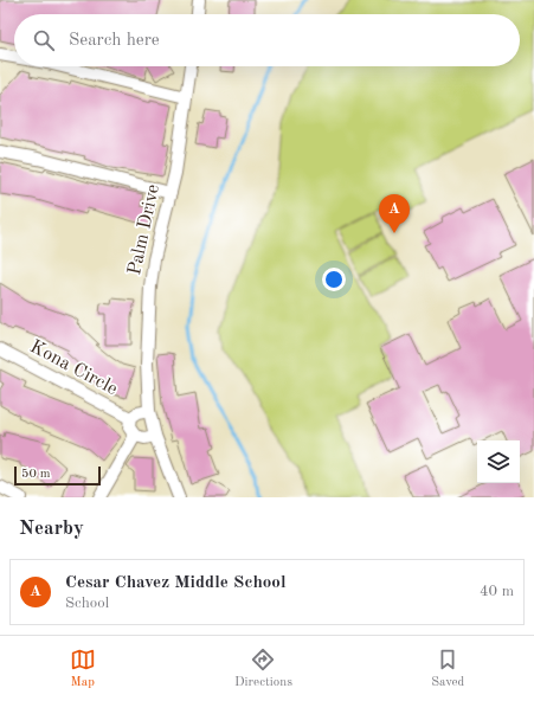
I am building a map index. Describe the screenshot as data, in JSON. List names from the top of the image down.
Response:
{
  "streets": {
    "street": ["Palm Drive", "Kona Circle"]
  },
  "scale_bar": "50 m",
  "page": {
    "search": "Search here",
    "pins": "A",
    "scale": "50 m",
    "heading": "Nearby",
    "list": [
      {
        "mark": "A",
        "name": "Cesar Chavez Middle School",
        "note": "School",
        "value": "40 m"
      }
    ],
    "nav": ["Map", "Directions", "Saved"]
  }
}
